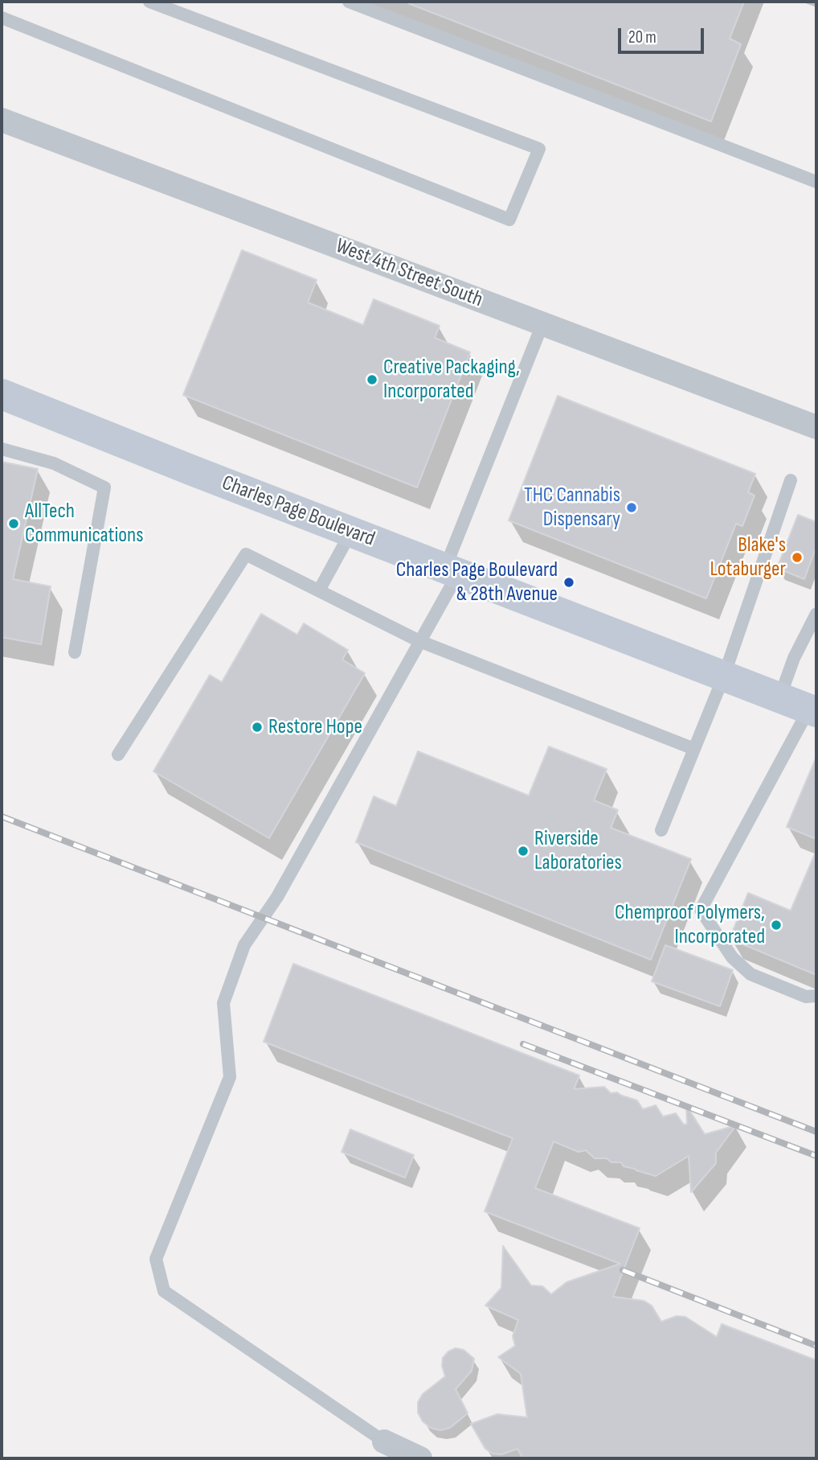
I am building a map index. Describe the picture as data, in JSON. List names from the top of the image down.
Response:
{
  "streets": {
    "main road": ["Charles Page Boulevard"],
    "street": ["West 4th Street South"]
  },
  "places": [
    "Creative Packaging, Incorporated",
    "THC Cannabis Dispensary",
    "AllTech Communications",
    "Blake's Lotaburger",
    "Charles Page Boulevard & 28th Avenue",
    "Restore Hope",
    "Riverside Laboratories",
    "Chemproof Polymers, Incorporated"
  ],
  "scale_bar": "20 m"
}
